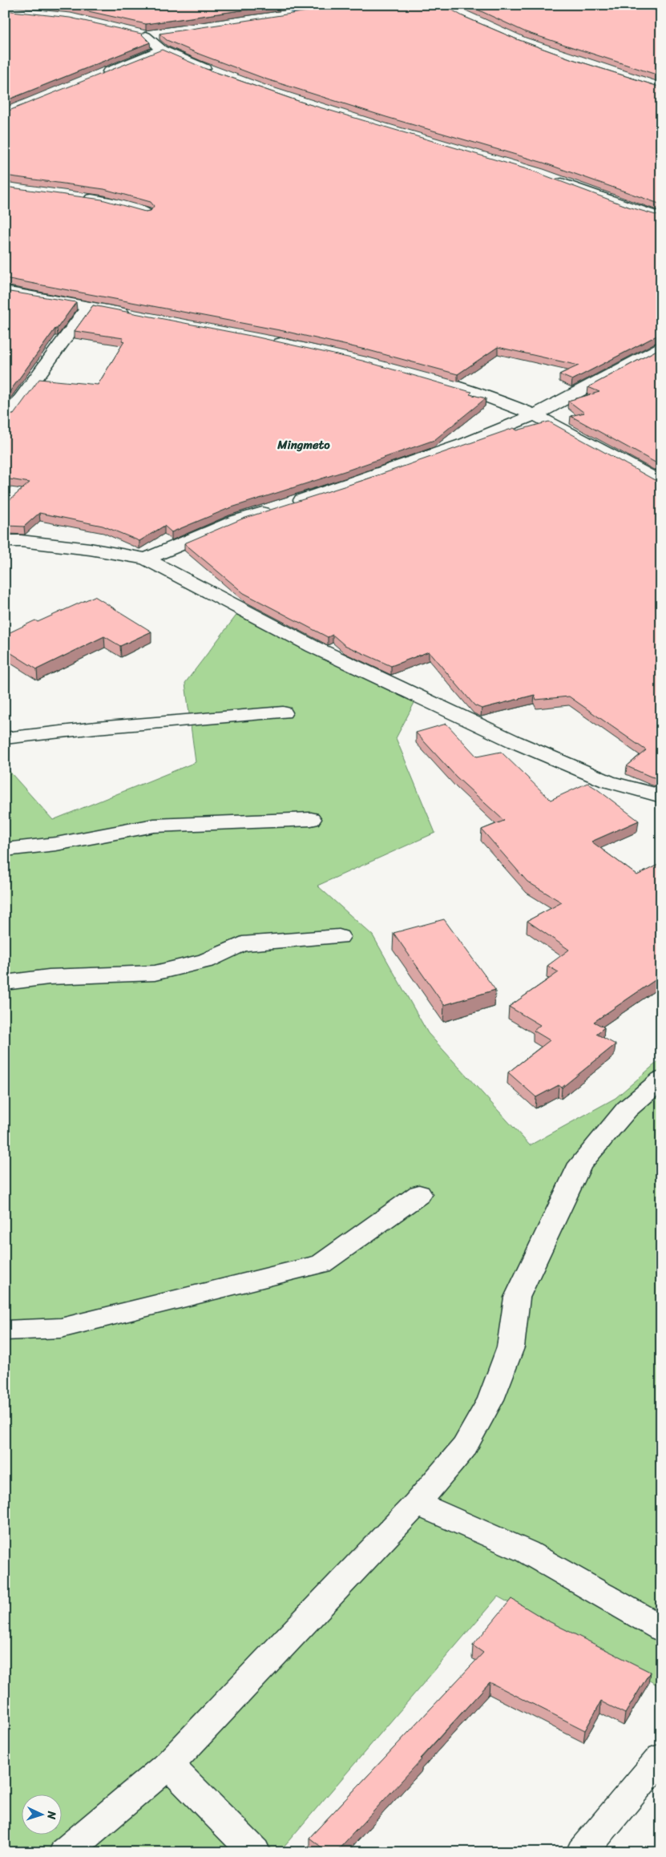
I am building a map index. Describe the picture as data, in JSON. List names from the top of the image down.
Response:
{
  "districts": ["Mingmeto"],
  "north": "right"
}
